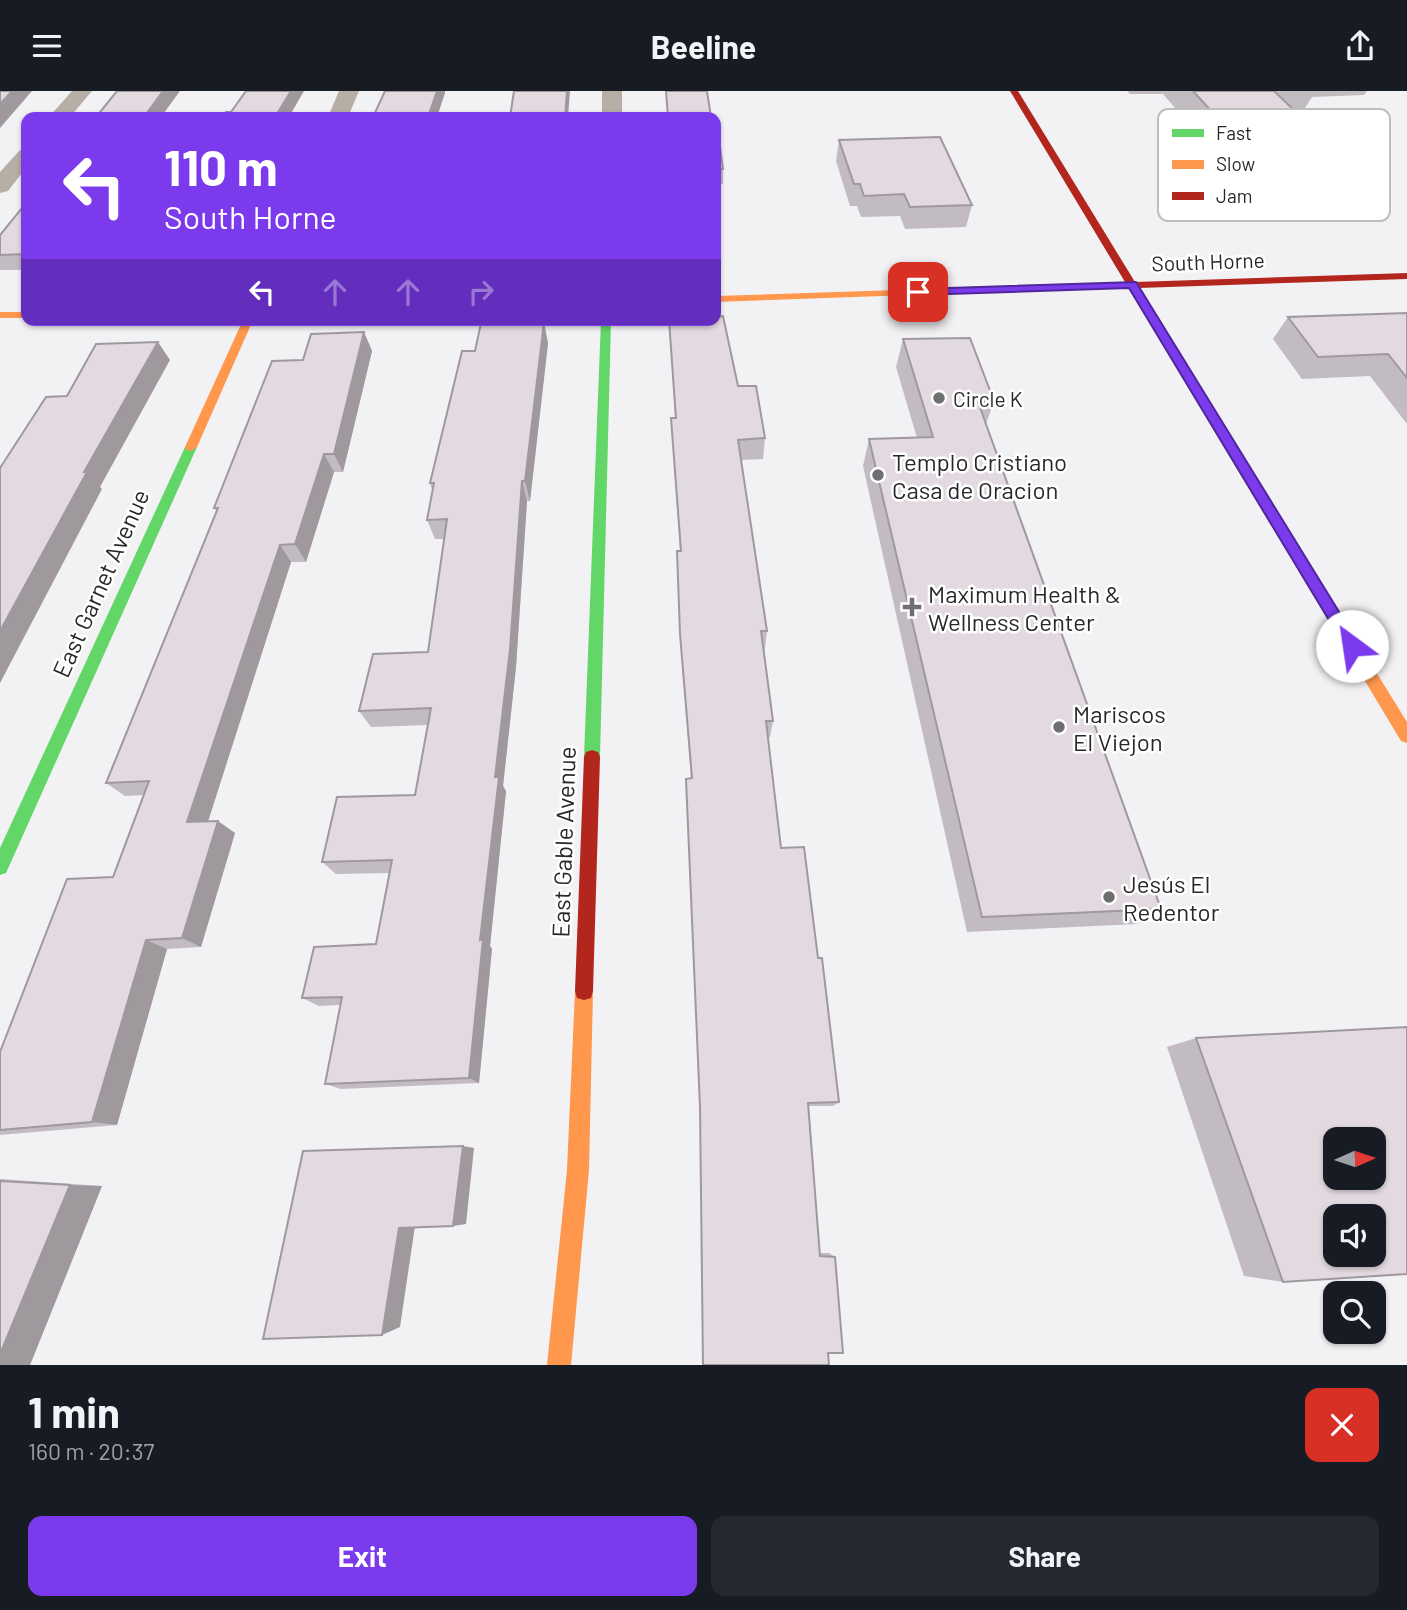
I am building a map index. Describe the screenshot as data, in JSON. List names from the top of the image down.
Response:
{
  "streets": {
    "street": ["South Horne", "East Garnet Avenue", "East Gable Avenue"]
  },
  "places": {
    "other": [
      "Circle K",
      "Templo Cristiano Casa de Oracion",
      "Mariscos El Viejon",
      "Jesús El Redentor"
    ],
    "health": ["Maximum Health & Wellness Center"]
  },
  "legend": ["Fast", "Slow", "Jam"],
  "north": "right",
  "page": {
    "header": "Beeline",
    "turn": ["110 m", "South Horne"],
    "heading": ["1 min", "160 m · 20:37"],
    "buttons": ["Exit", "Share"]
  }
}
